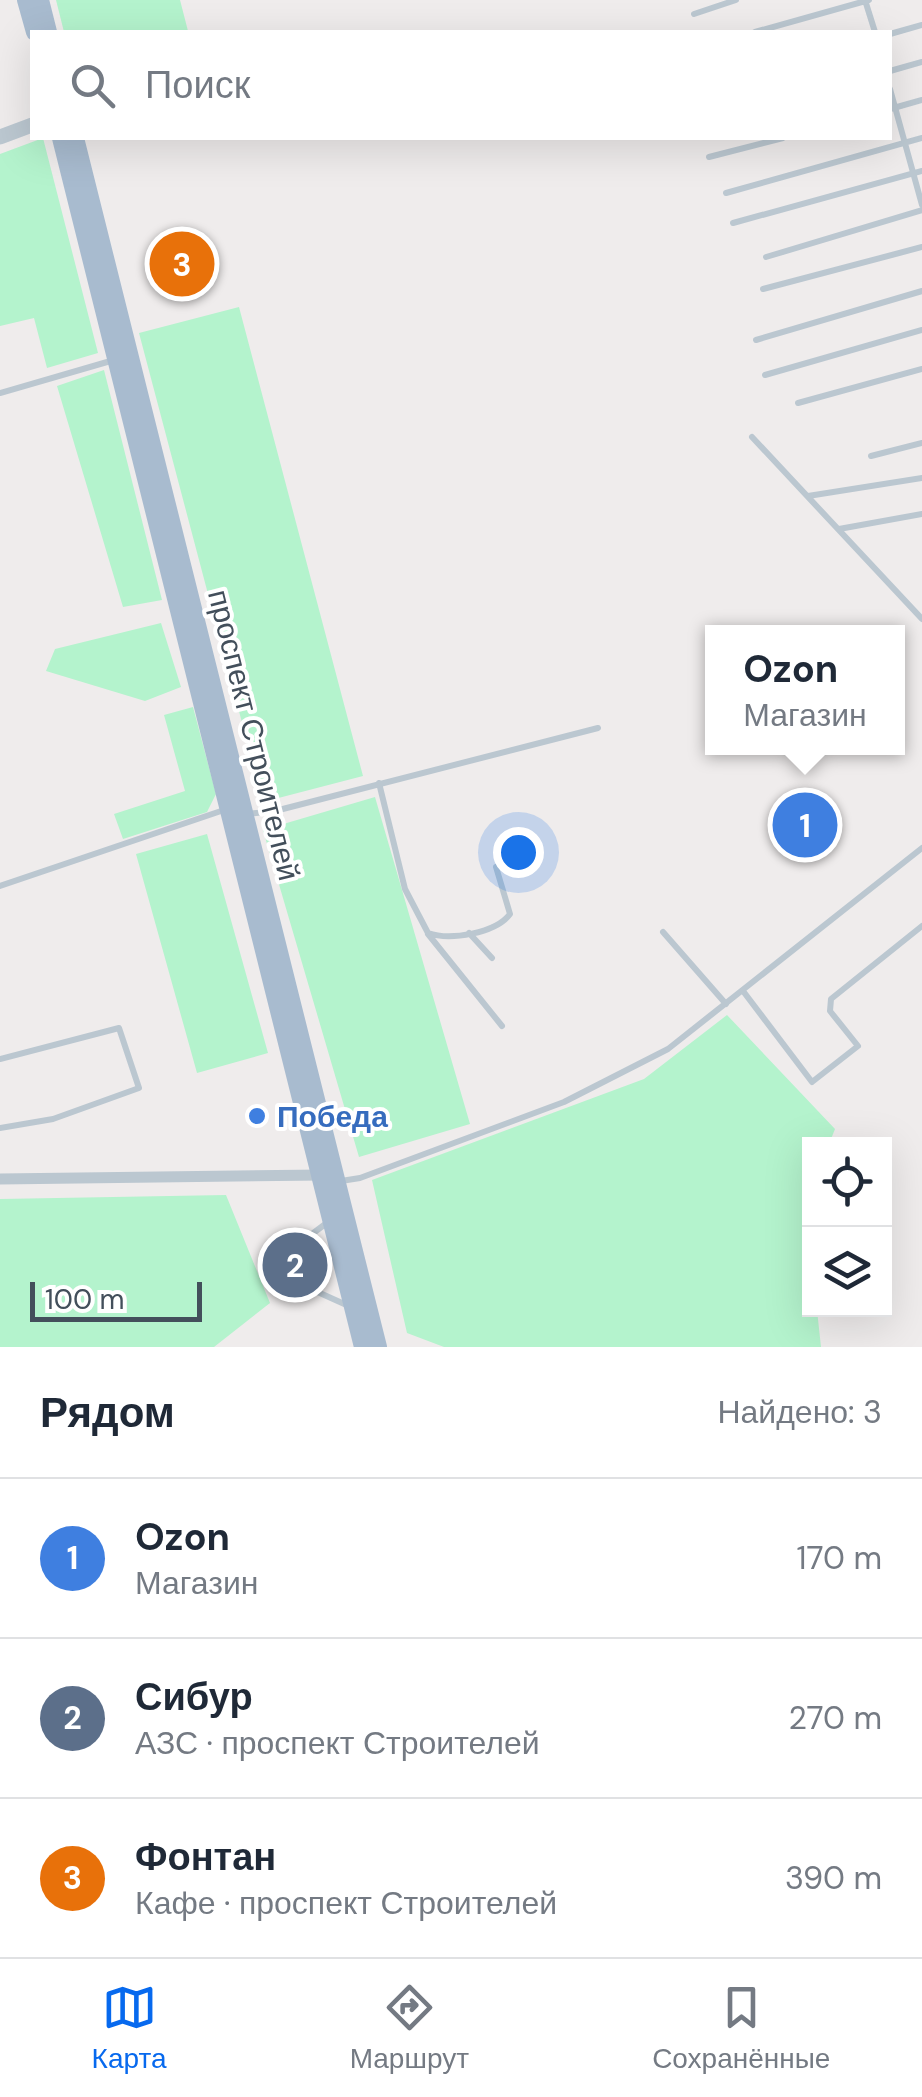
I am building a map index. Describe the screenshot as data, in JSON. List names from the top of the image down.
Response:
{
  "streets": {
    "main road": ["проспект Строителей"]
  },
  "places": ["Победа"],
  "scale_bar": "100 m",
  "page": {
    "search": "Поиск",
    "pins": ["3", "1", "2"],
    "popup": ["Ozon", "Магазин"],
    "scale": "100 m",
    "heading": ["Рядом", "Найдено: 3"],
    "list": [
      {
        "mark": "1",
        "name": "Ozon",
        "note": "Магазин",
        "value": "170 m"
      },
      {
        "mark": "2",
        "name": "Сибур",
        "note": "АЗС · проспект Строителей",
        "value": "270 m"
      },
      {
        "mark": "3",
        "name": "Фонтан",
        "note": "Кафе · проспект Строителей",
        "value": "390 m"
      }
    ],
    "nav": ["Карта", "Маршрут", "Сохранённые"]
  }
}
